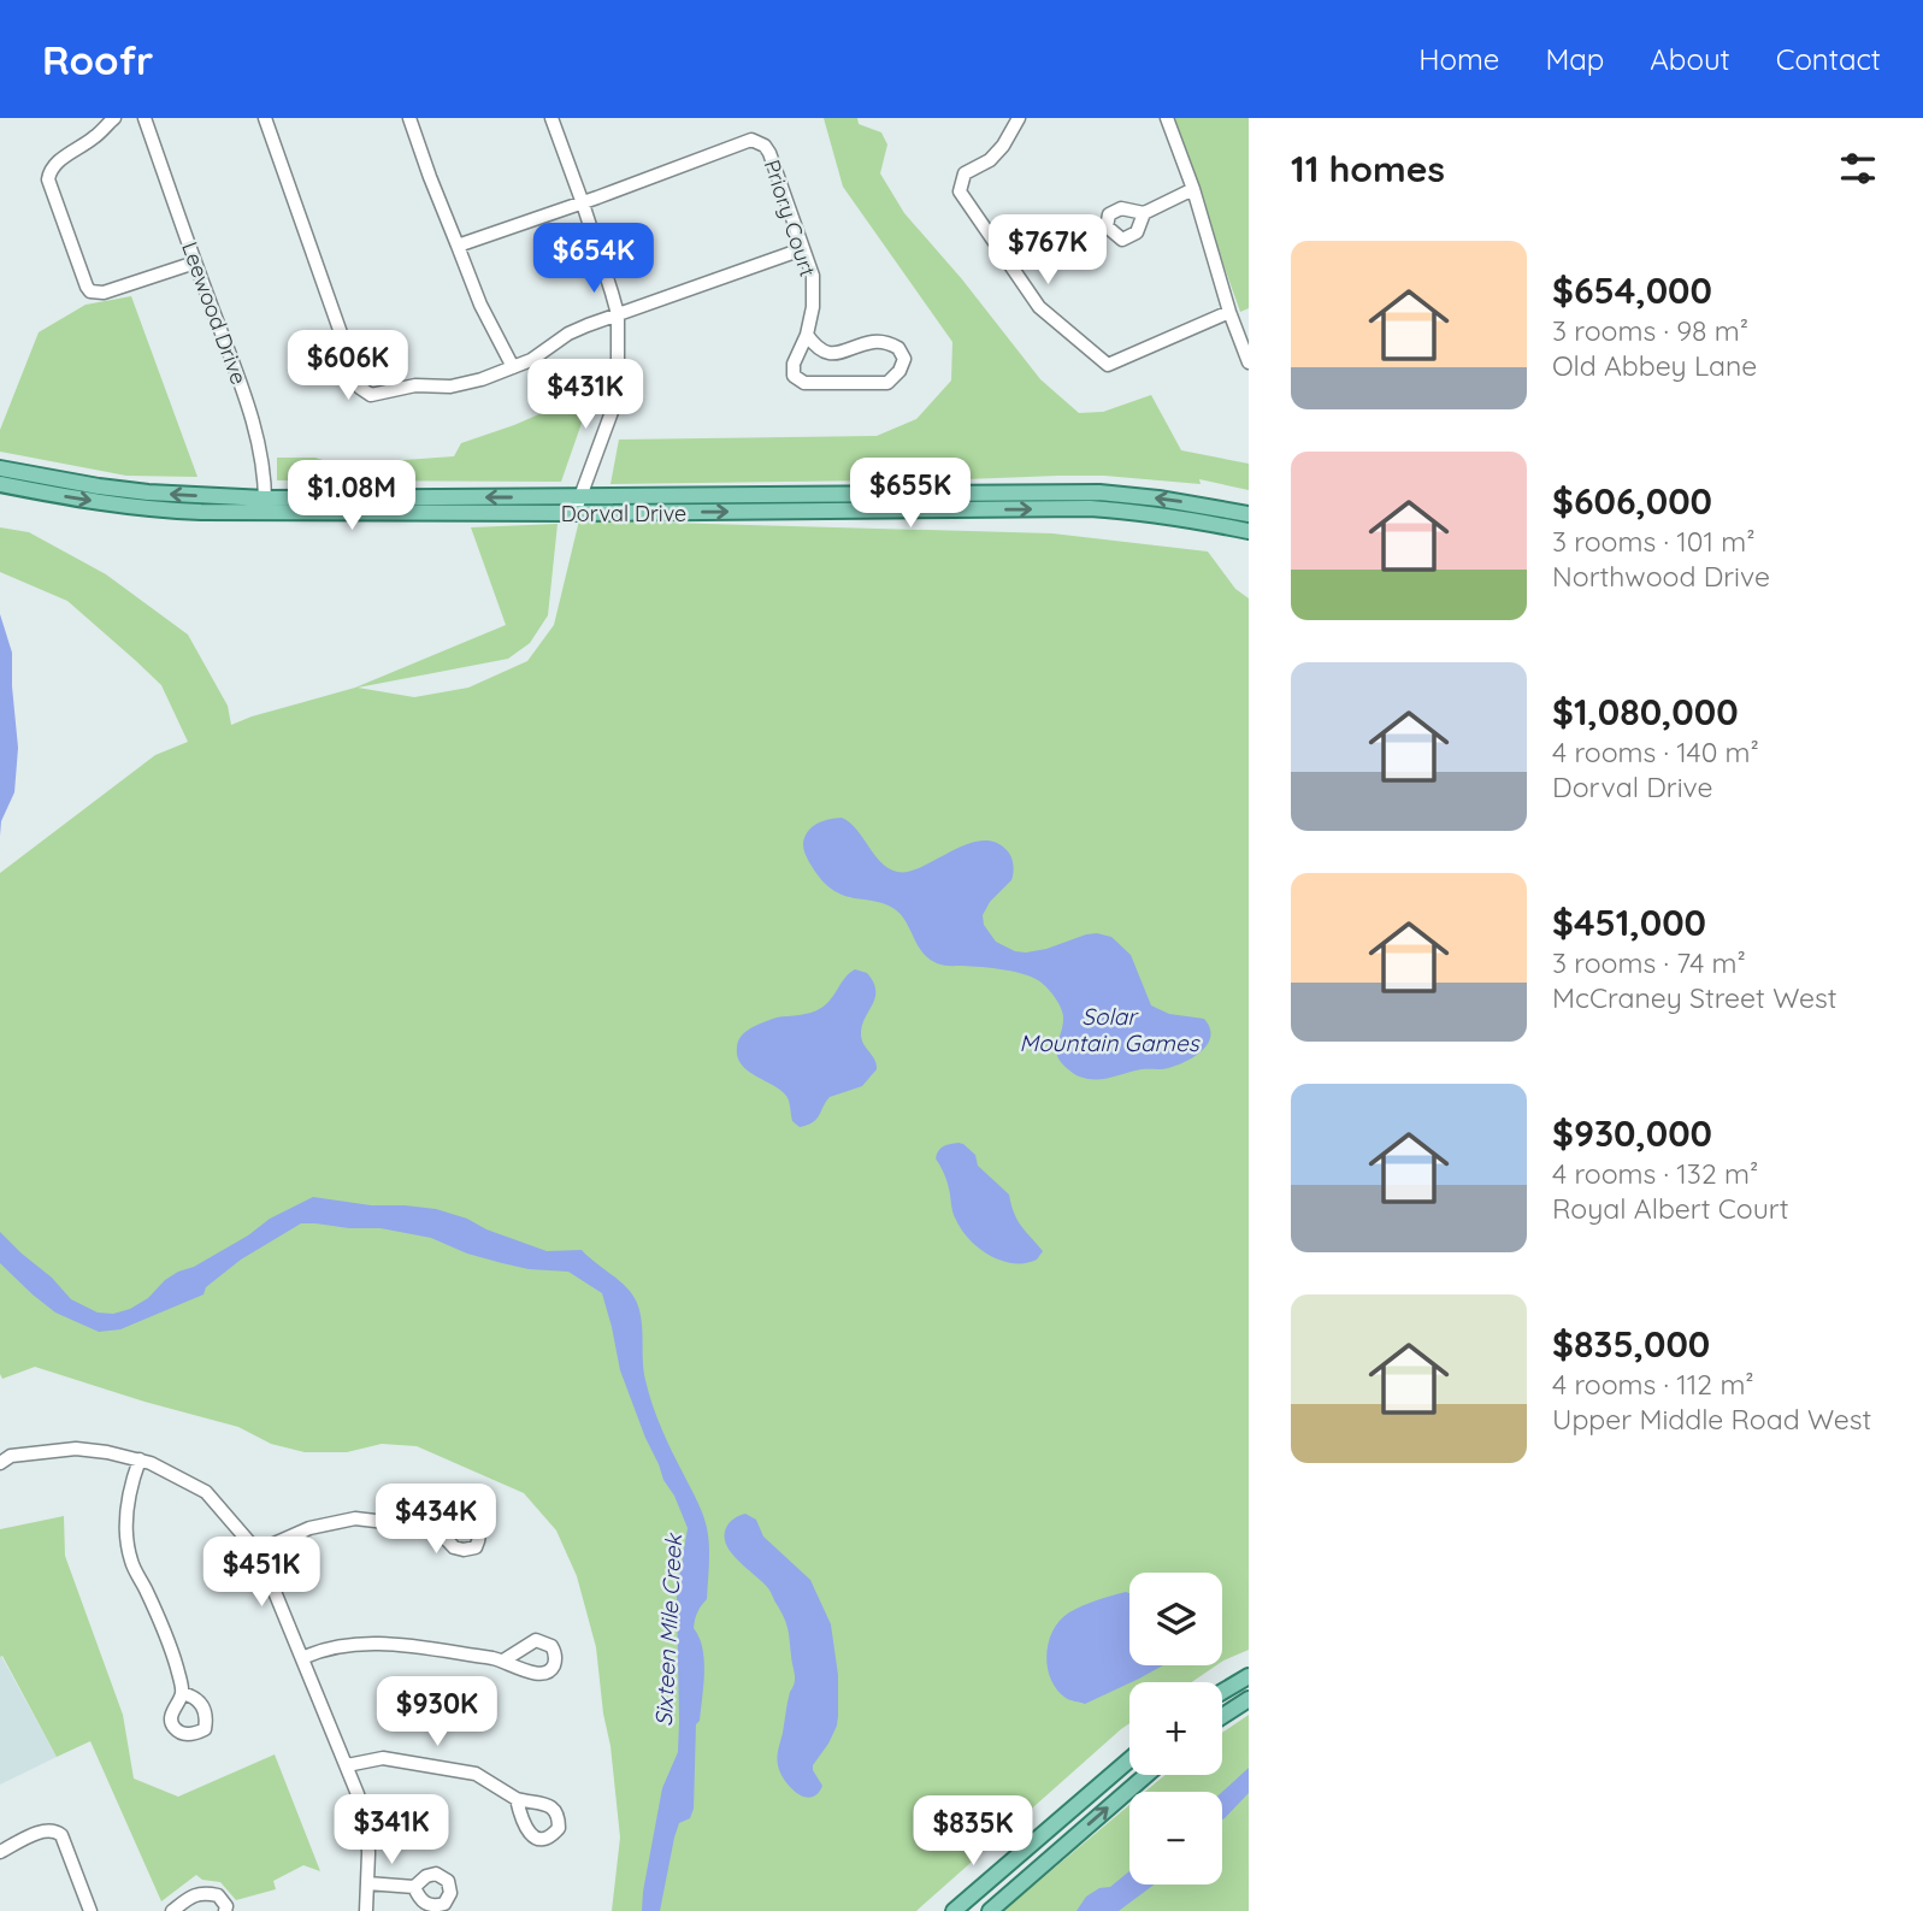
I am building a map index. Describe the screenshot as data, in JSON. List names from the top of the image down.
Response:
{
  "streets": {
    "main road": ["Dorval Drive"],
    "street": ["Priory Court", "Leewood Drive"]
  },
  "crossings": [
    ["Leewood Drive", "Dorval Drive"]
  ],
  "water": ["Solar Mountain Games", "Sixteen Mile Creek"],
  "page": {
    "header": "Roofr",
    "nav": [
      "Home",
      "Map",
      "About",
      "Contact"
    ],
    "heading": "11 homes",
    "price": [
      "$767K",
      "$654K",
      "$606K",
      "$431K",
      "$655K",
      "$1.08M",
      "$434K",
      "$451K",
      "$930K",
      "$341K",
      "$835K"
    ],
    "list": [
      {
        "name": "$654,000",
        "note": "3 rooms · 98 m² · Old Abbey Lane"
      },
      {
        "name": "$606,000",
        "note": "3 rooms · 101 m² · Northwood Drive"
      },
      {
        "name": "$1,080,000",
        "note": "4 rooms · 140 m² · Dorval Drive"
      },
      {
        "name": "$451,000",
        "note": "3 rooms · 74 m² · McCraney Street West"
      },
      {
        "name": "$930,000",
        "note": "4 rooms · 132 m² · Royal Albert Court"
      },
      {
        "name": "$835,000",
        "note": "4 rooms · 112 m² · Upper Middle Road West"
      }
    ],
    "map_buttons": ["+", "−"]
  }
}
